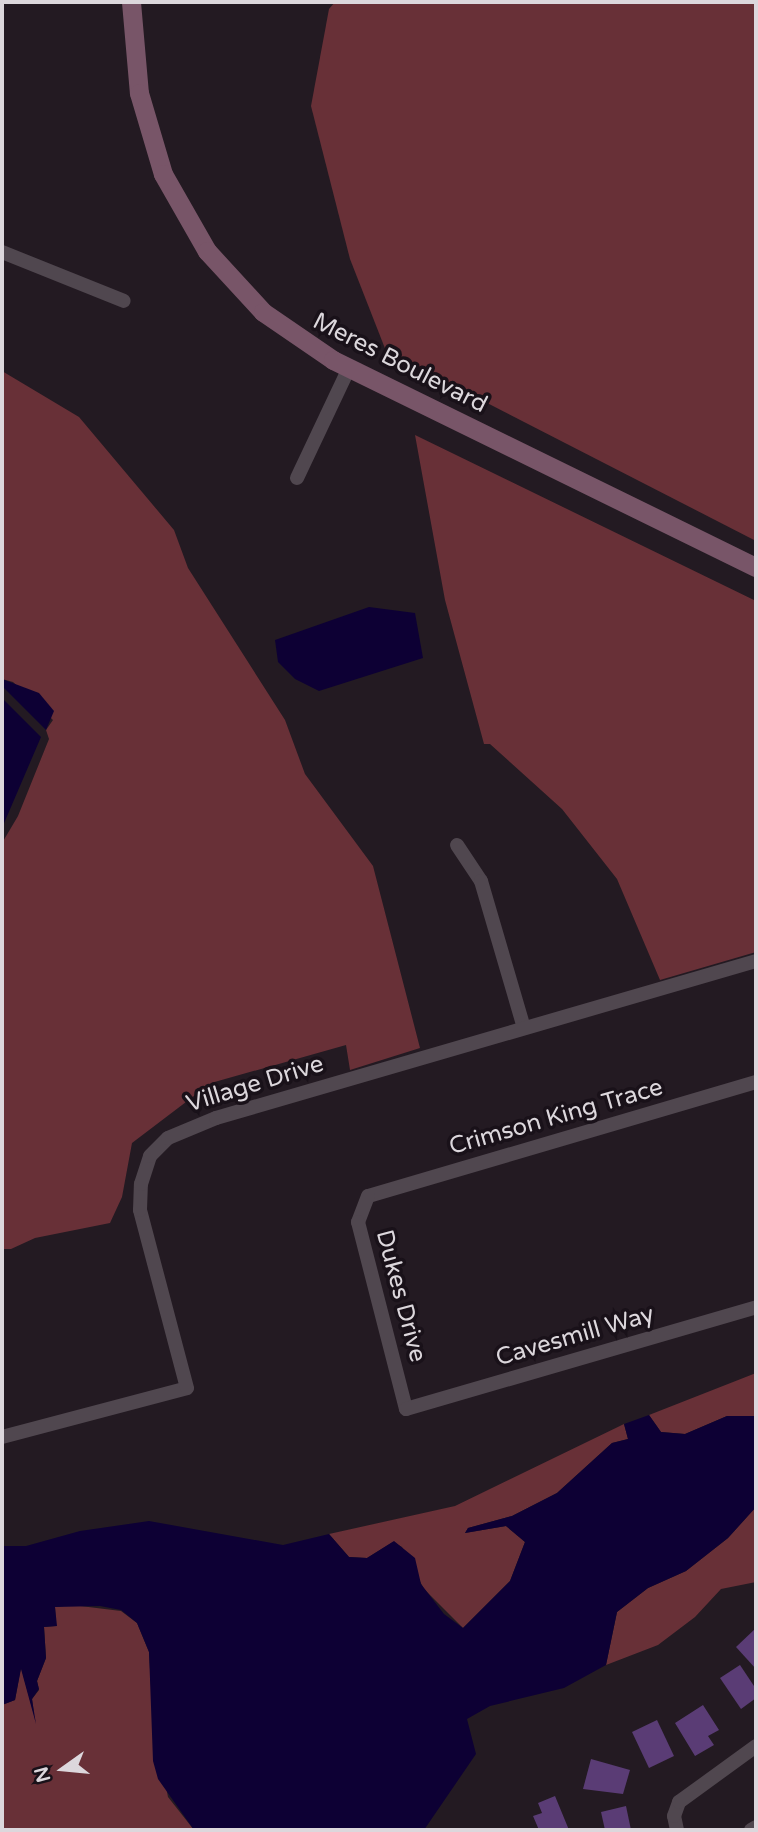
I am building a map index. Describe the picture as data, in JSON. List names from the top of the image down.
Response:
{
  "streets": {
    "street": [
      "Meres Boulevard",
      "Village Drive",
      "Crimson King Trace",
      "Dukes Drive",
      "Cavesmill Way"
    ]
  },
  "crossings": [
    ["Crimson King Trace", "Dukes Drive"],
    ["Dukes Drive", "Cavesmill Way"]
  ],
  "north": "left"
}
